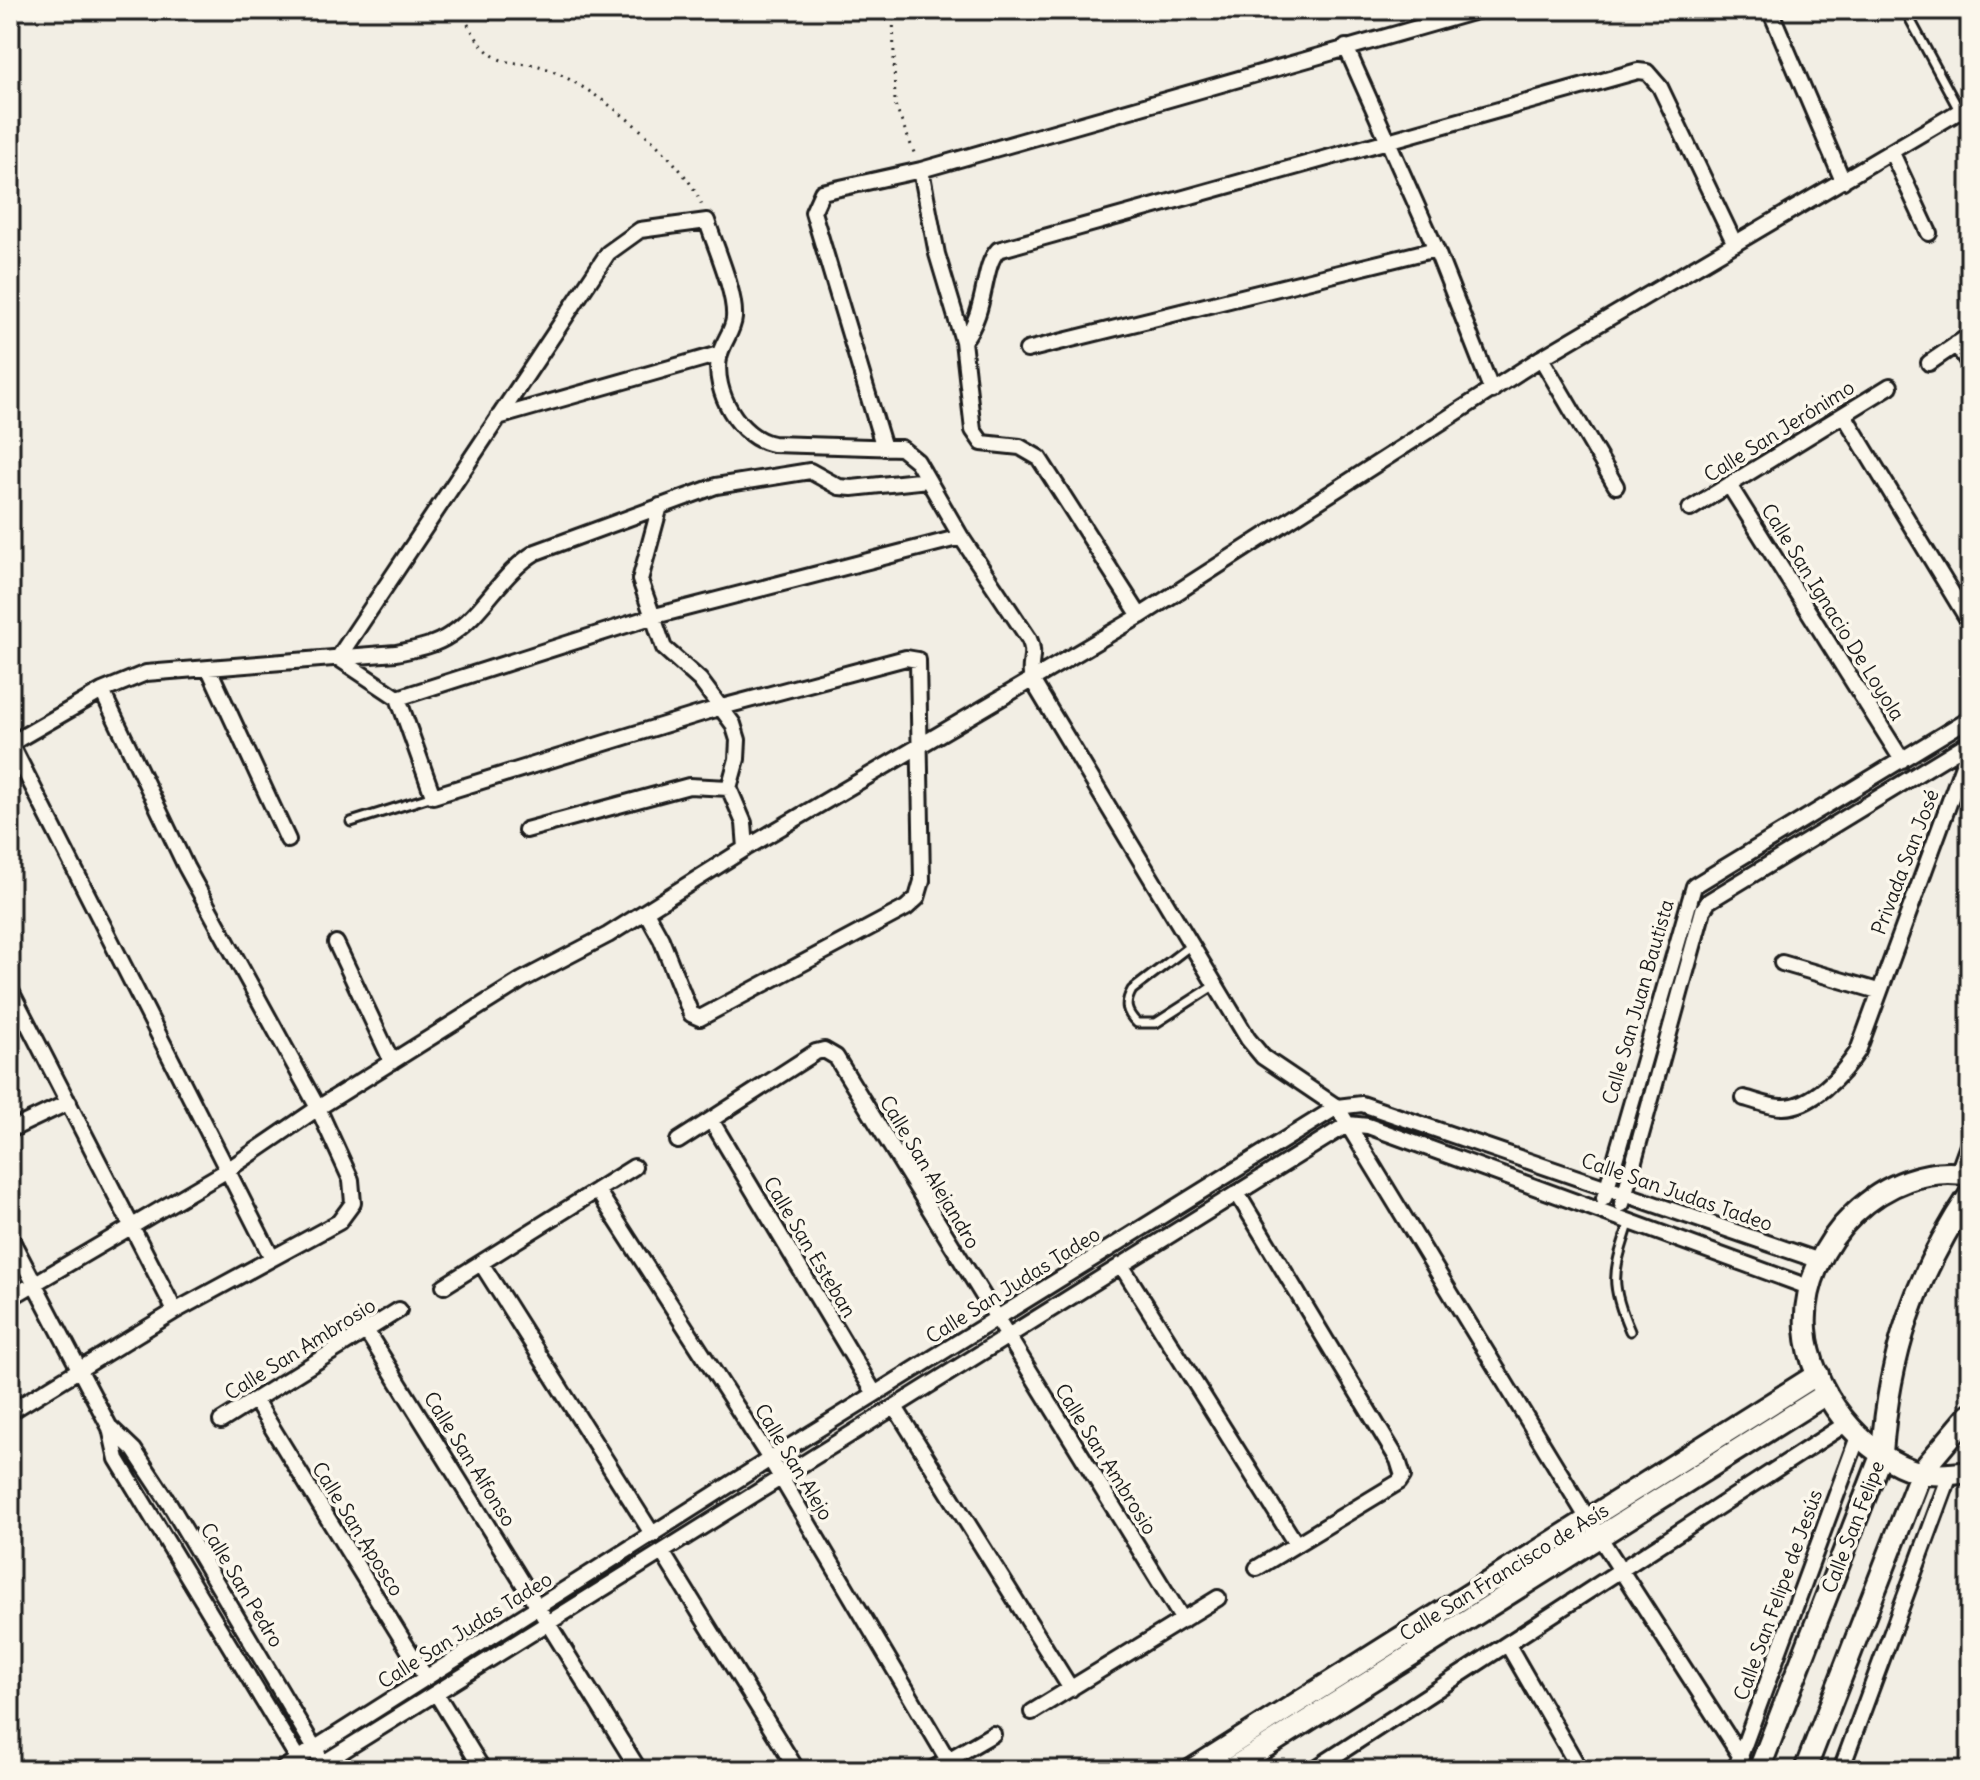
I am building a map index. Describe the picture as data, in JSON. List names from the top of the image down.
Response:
{
  "streets": {
    "main road": ["Calle San Felipe", "Calle San Francisco de Asís"],
    "street": [
      "Calle San Jerónimo",
      "Calle San Ignacio De Loyola",
      "Privada San José",
      "Calle San Juan Bautista",
      "Calle San Alejandro",
      "Calle San Judas Tadeo",
      "Calle San Esteban",
      "Calle San Ambrosio",
      "Calle San Alfonso",
      "Calle San Alejo",
      "Calle San Aposco",
      "Calle San Pedro",
      "Calle San Felipe de Jesús"
    ]
  },
  "crossings": [
    ["Calle San Jerónimo", "Calle San Ignacio De Loyola"],
    ["Calle San Ignacio De Loyola", "Calle San Juan Bautista"],
    ["Privada San José", "Calle San Juan Bautista"],
    ["Calle San Juan Bautista", "Calle San Judas Tadeo"],
    ["Calle San Alejandro", "Calle San Judas Tadeo"],
    ["Calle San Alejandro", "Calle San Esteban"],
    ["Calle San Alejandro", "Calle San Ambrosio"],
    ["Calle San Judas Tadeo", "Calle San Esteban"],
    ["Calle San Judas Tadeo", "Calle San Ambrosio"],
    ["Calle San Judas Tadeo", "Calle San Alfonso"],
    ["Calle San Judas Tadeo", "Calle San Alejo"],
    ["Calle San Judas Tadeo", "Calle San Aposco"],
    ["Calle San Judas Tadeo", "Calle San Pedro"],
    ["Calle San Ambrosio", "Calle San Alfonso"],
    ["Calle San Ambrosio", "Calle San Aposco"]
  ]
}
